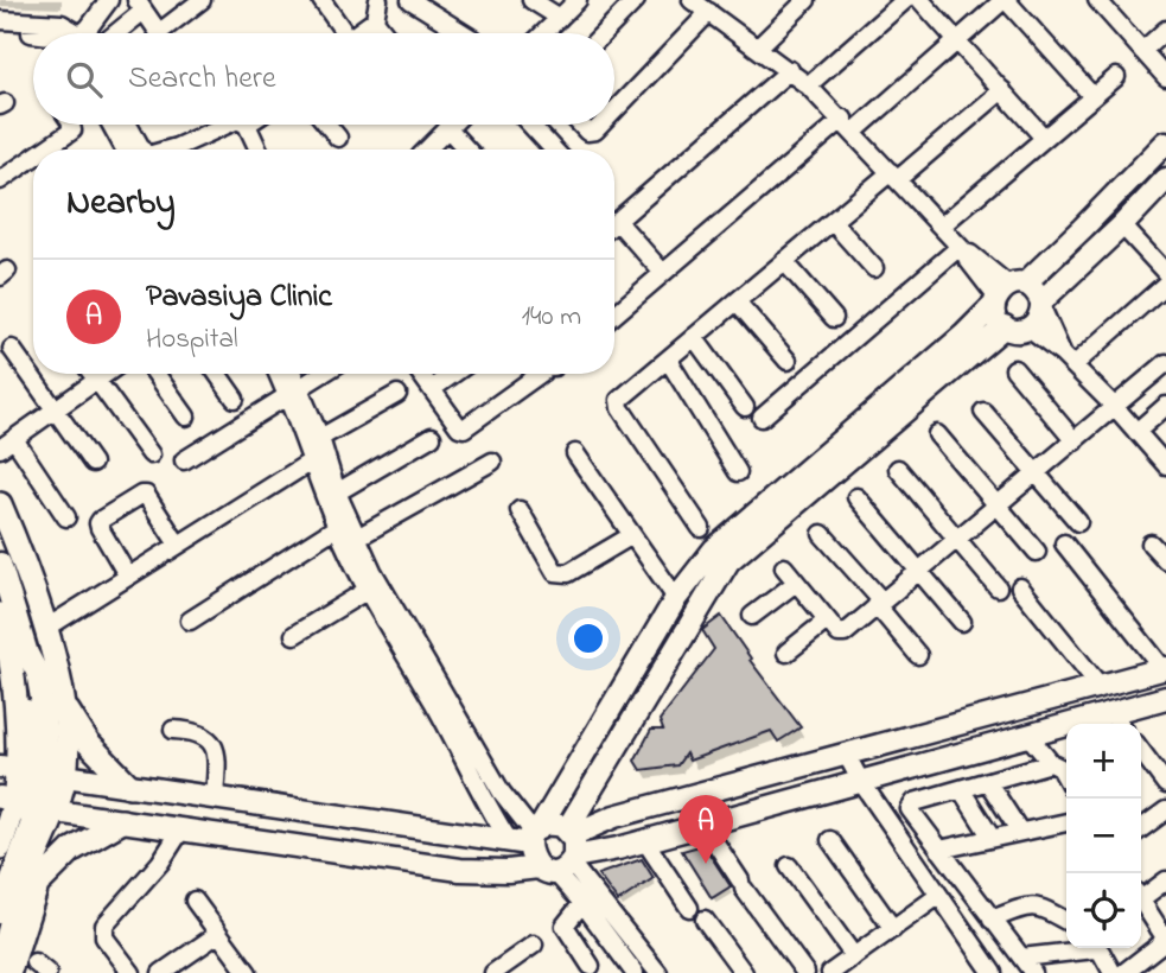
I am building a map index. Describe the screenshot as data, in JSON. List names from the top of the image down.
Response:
{
  "page": {
    "search": "Search here",
    "heading": "Nearby",
    "list": [
      {
        "mark": "A",
        "name": "Pavasiya Clinic",
        "note": "Hospital",
        "value": "140 m"
      }
    ],
    "map_buttons": ["+", "−"],
    "pins": "A"
  }
}
